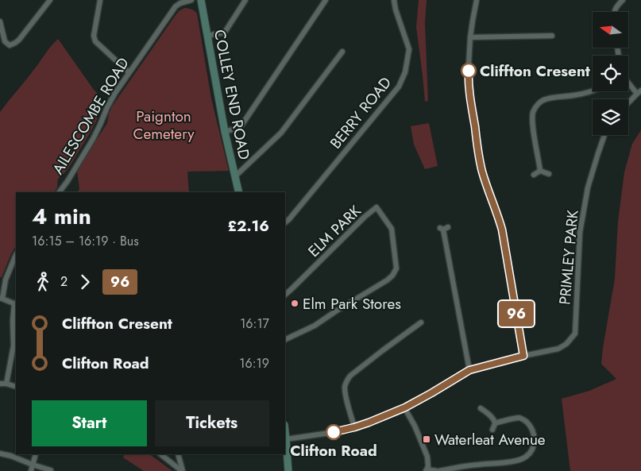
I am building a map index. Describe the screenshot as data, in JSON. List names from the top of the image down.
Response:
{
  "streets": {
    "street": [
      "COLLEY END ROAD",
      "BERRY ROAD",
      "AILESCOMBE ROAD",
      "ELM PARK",
      "PRIMLEY PARK"
    ]
  },
  "parks": ["Paignton Cemetery"],
  "places": {
    "other": ["Cliffton Cresent", "Elm Park Stores", "Clifton Road"],
    "transit": ["Waterleat Avenue"]
  },
  "lines": ["bus line 96"],
  "north": "left",
  "page": {
    "on_map": "96",
    "heading": ["4 min", "16:15 – 16:19 · Bus", "£2.16"],
    "legs": ["2", "96"],
    "list": [
      {
        "name": "Cliffton Cresent",
        "value": "16:17"
      },
      {
        "name": "Clifton Road",
        "value": "16:19"
      }
    ],
    "buttons": ["Start", "Tickets"]
  }
}
